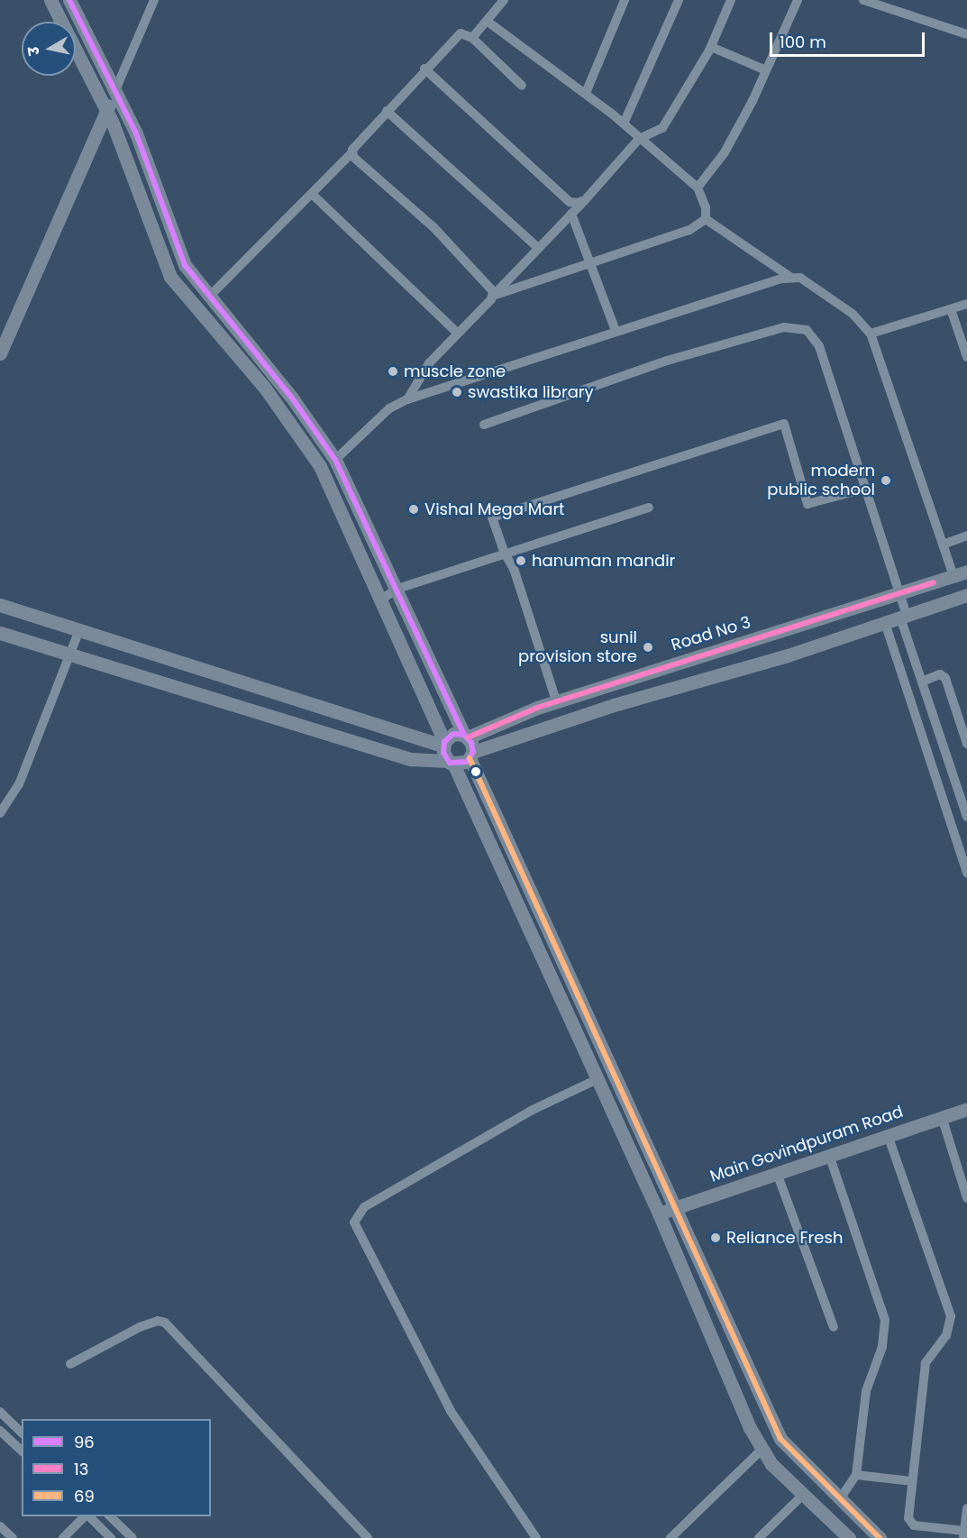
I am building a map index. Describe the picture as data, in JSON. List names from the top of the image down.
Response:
{
  "streets": {
    "street": ["Road No 3", "Main Govindpuram Road"]
  },
  "places": [
    "muscle zone",
    "swastika library",
    "modern public school",
    "Vishal Mega Mart",
    "hanuman mandir",
    "sunil provision store",
    "Reliance Fresh"
  ],
  "lines": ["transit line 96", "transit line 13", "transit line 69"],
  "legend": ["96", "13", "69"],
  "scale_bar": "100 m",
  "north": "left"
}
